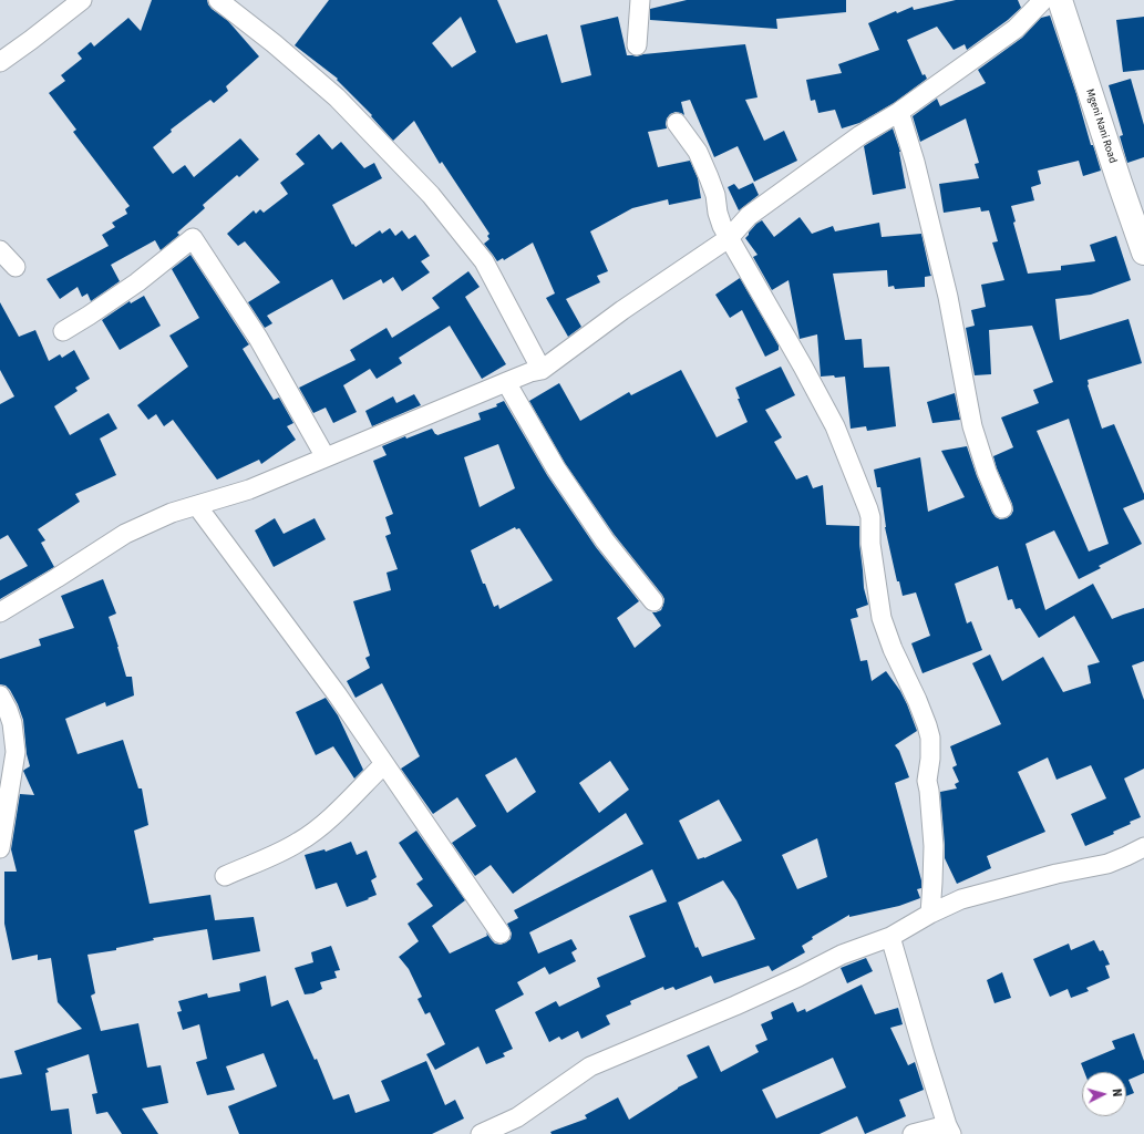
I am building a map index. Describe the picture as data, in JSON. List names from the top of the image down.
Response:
{
  "streets": {
    "street": ["Mgeni Nani Road"]
  },
  "north": "right"
}
